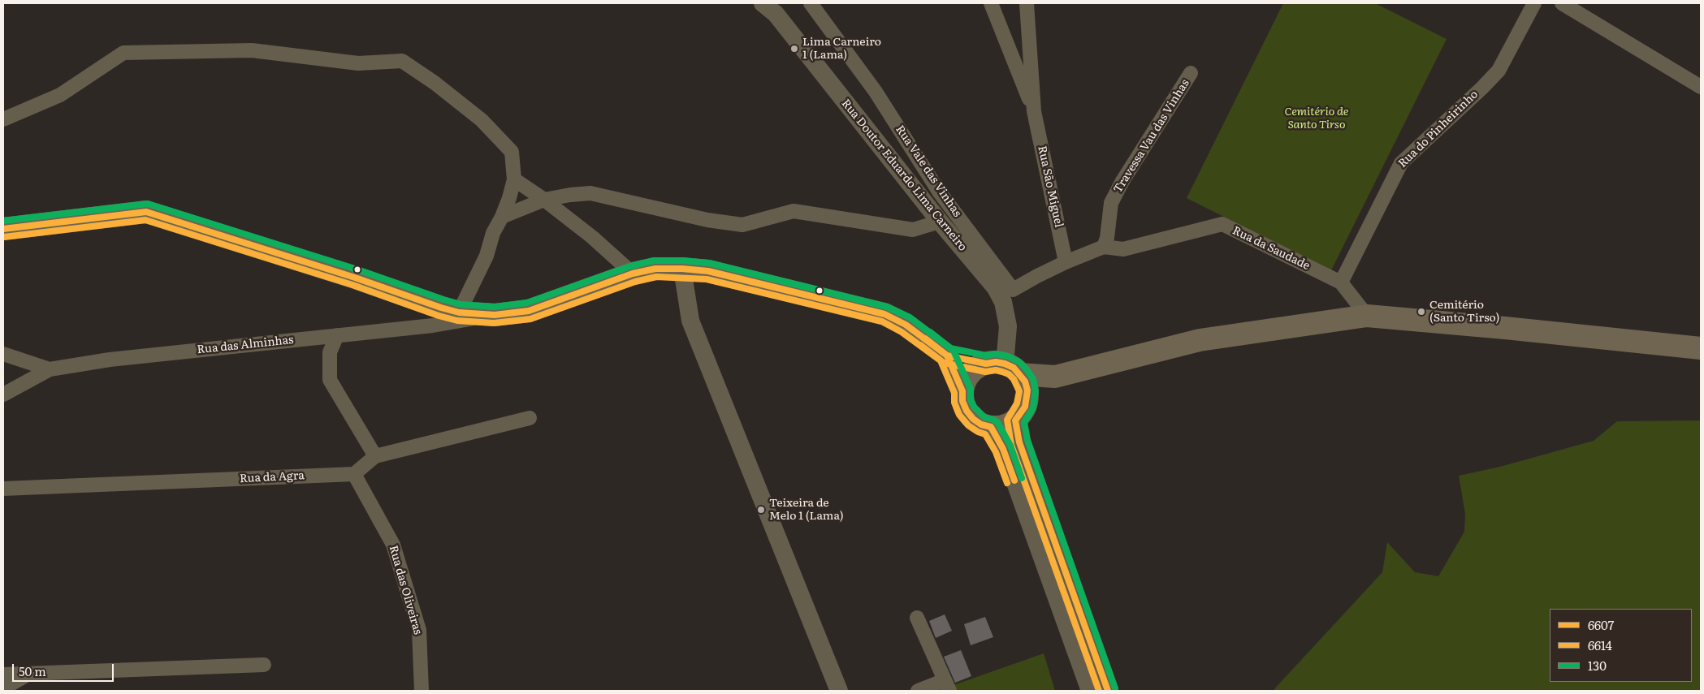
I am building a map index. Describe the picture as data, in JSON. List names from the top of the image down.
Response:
{
  "streets": {
    "street": [
      "Rua do Pinheirinho",
      "Travessa Vau das Vinhas",
      "Rua Vale das Vinhas",
      "Rua Doutor Eduardo Lima Carneiro",
      "Rua São Miguel",
      "Rua da Saudade",
      "Rua das Alminhas",
      "Rua da Agra",
      "Rua das Oliveiras"
    ]
  },
  "crossings": [
    ["Rua do Pinheirinho", "Rua da Saudade"],
    ["Travessa Vau das Vinhas", "Rua da Saudade"],
    ["Rua Vale das Vinhas", "Rua São Miguel"],
    ["Rua Vale das Vinhas", "Rua da Saudade"],
    ["Rua São Miguel", "Rua da Saudade"],
    ["Rua da Agra", "Rua das Oliveiras"]
  ],
  "parks": ["Cemitério de Santo Tirso"],
  "places": ["Lima Carneiro 1 (Lama)", "Cemitério (Santo Tirso)", "Teixeira de Melo 1 (Lama)"],
  "lines": ["transit line 130", "transit line 6607", "transit line 6614"],
  "legend": ["6607", "6614", "130"],
  "scale_bar": "50 m"
}
